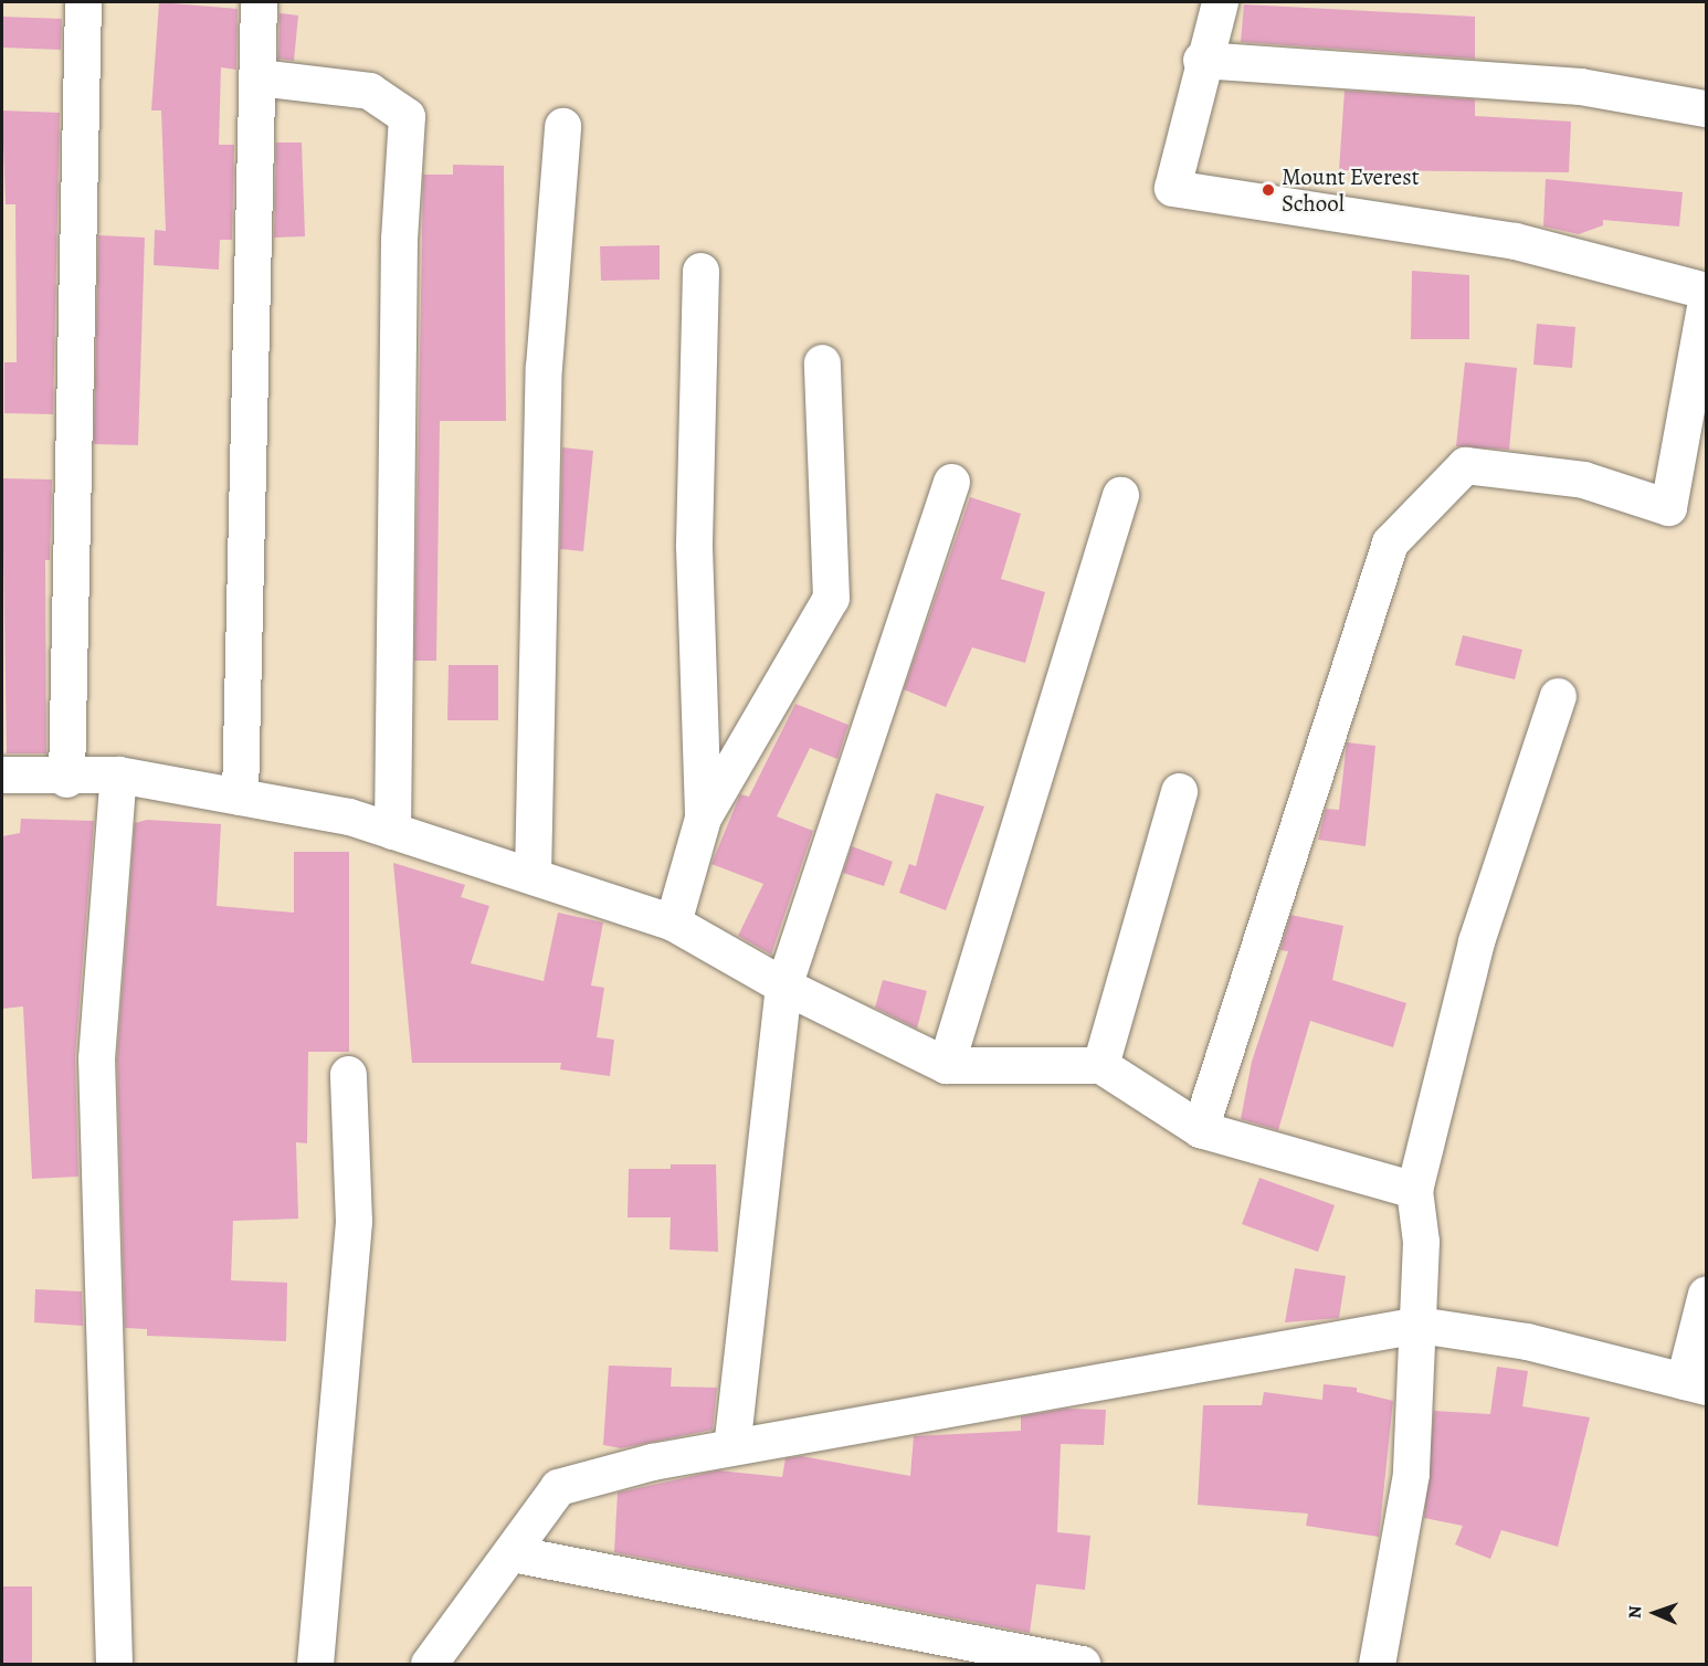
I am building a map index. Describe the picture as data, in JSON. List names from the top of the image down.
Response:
{
  "places": ["Mount Everest School"],
  "north": "left"
}
